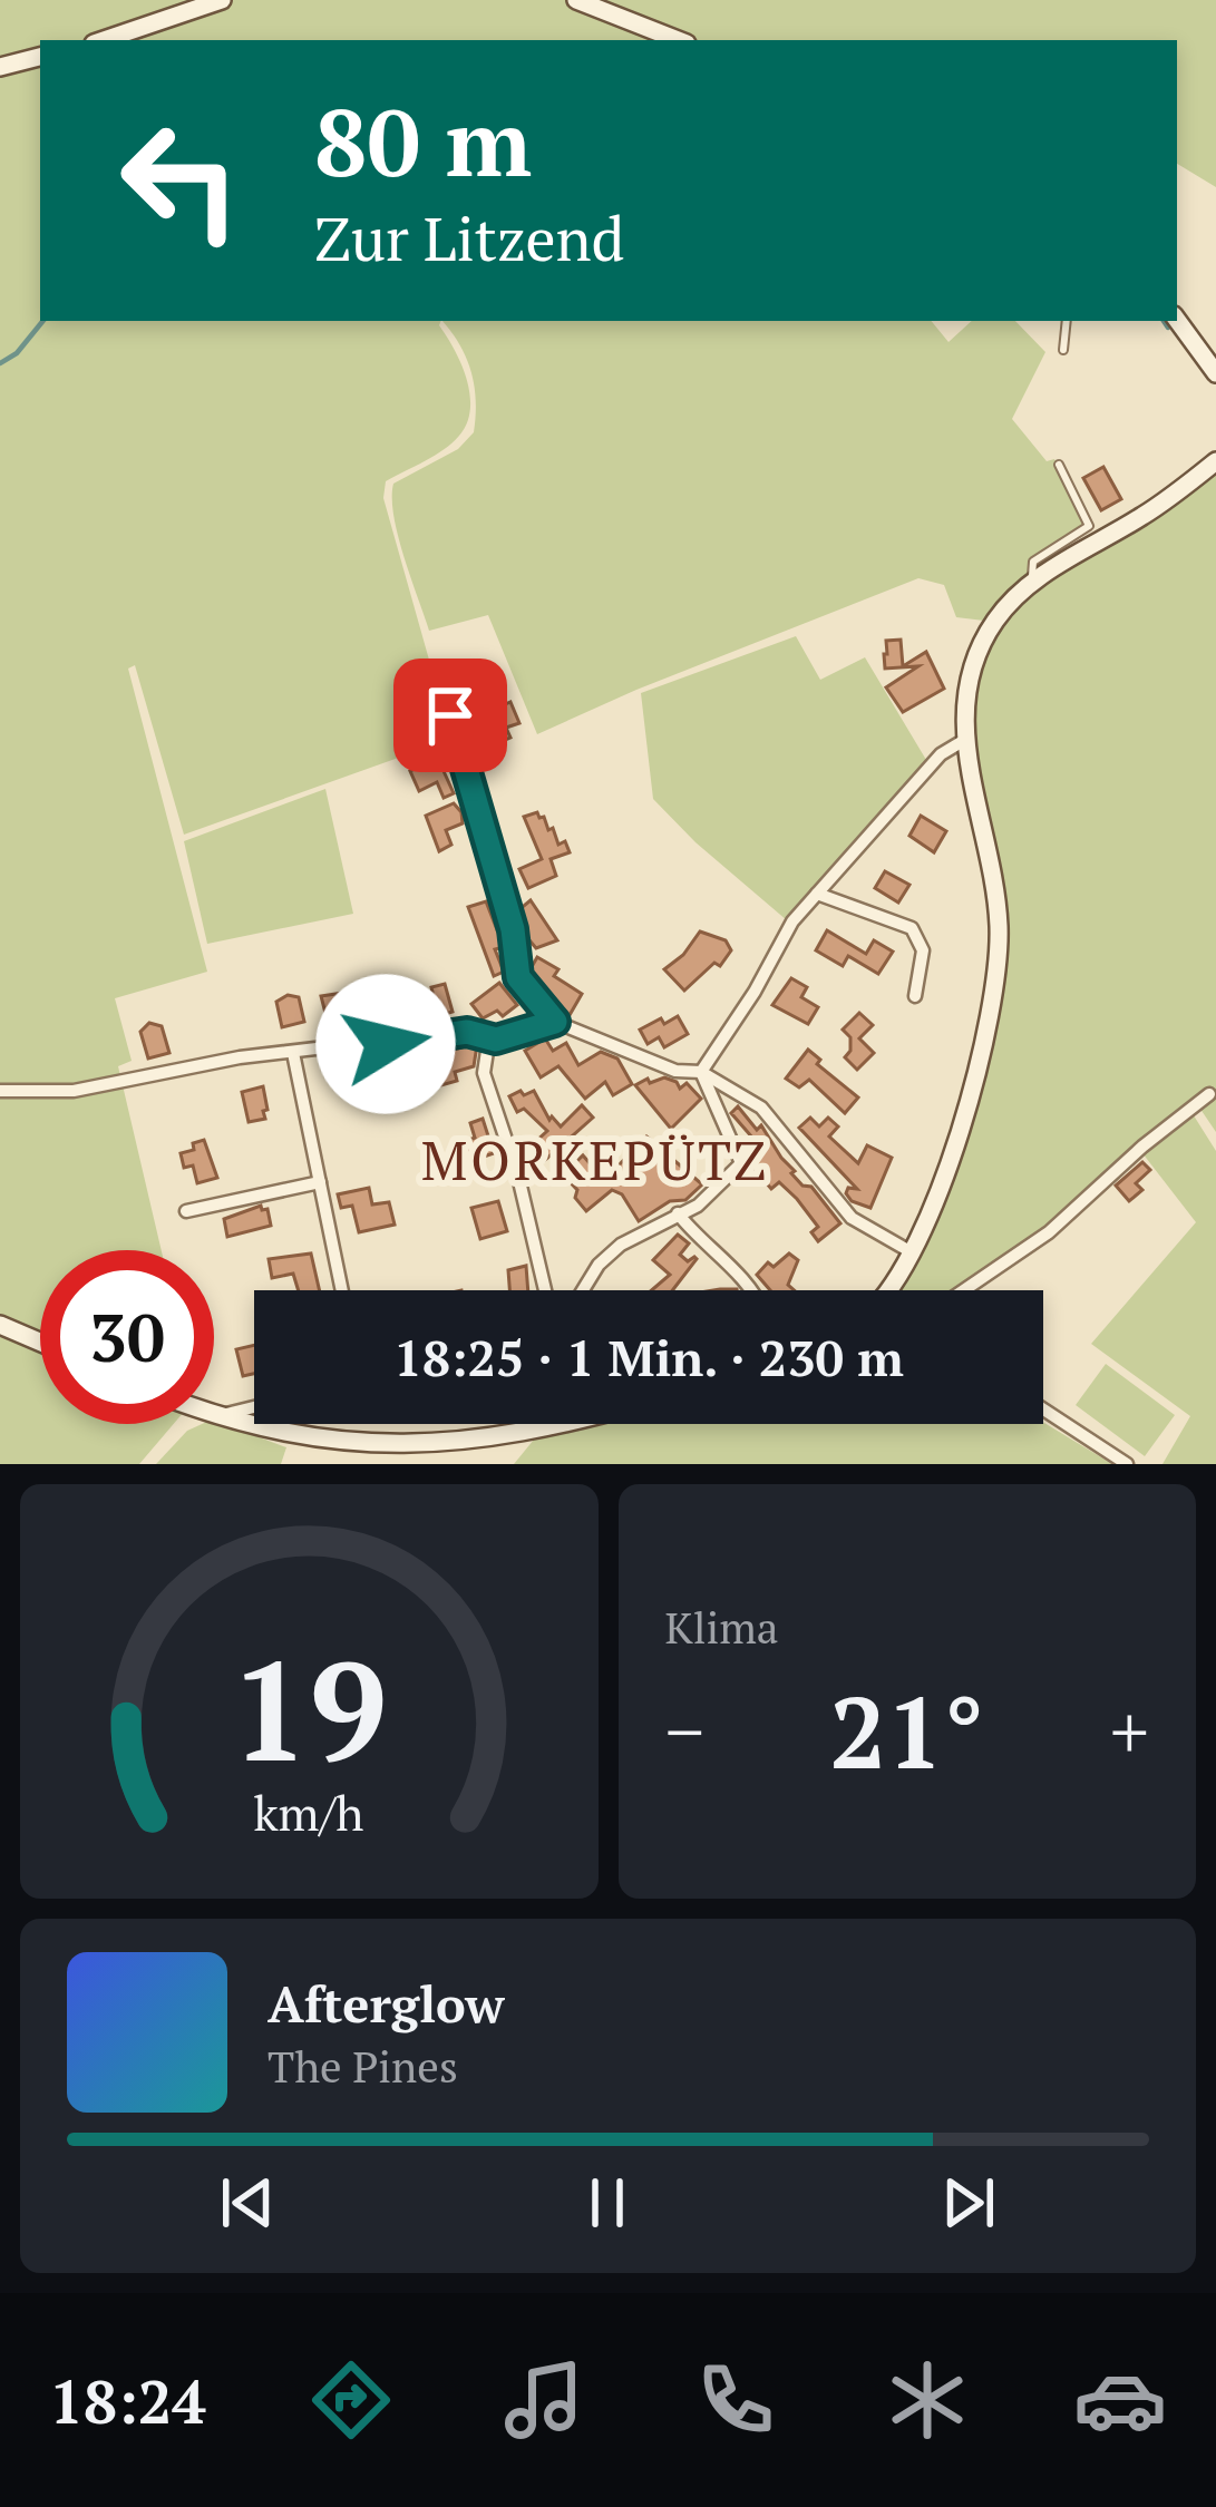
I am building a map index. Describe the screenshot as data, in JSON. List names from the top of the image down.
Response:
{
  "districts": ["MORKEPÜTZ"],
  "page": {
    "turn": ["80 m", "Zur Litzend"],
    "limit": "30",
    "trip": "18:25 · 1 Min. · 230 m",
    "tile": "Klima",
    "heat": ["−", "21°", "+"],
    "song": ["Afterglow", "The Pines"],
    "tabs": "18:24",
    "gauge": ["19", "km/h"]
  }
}
